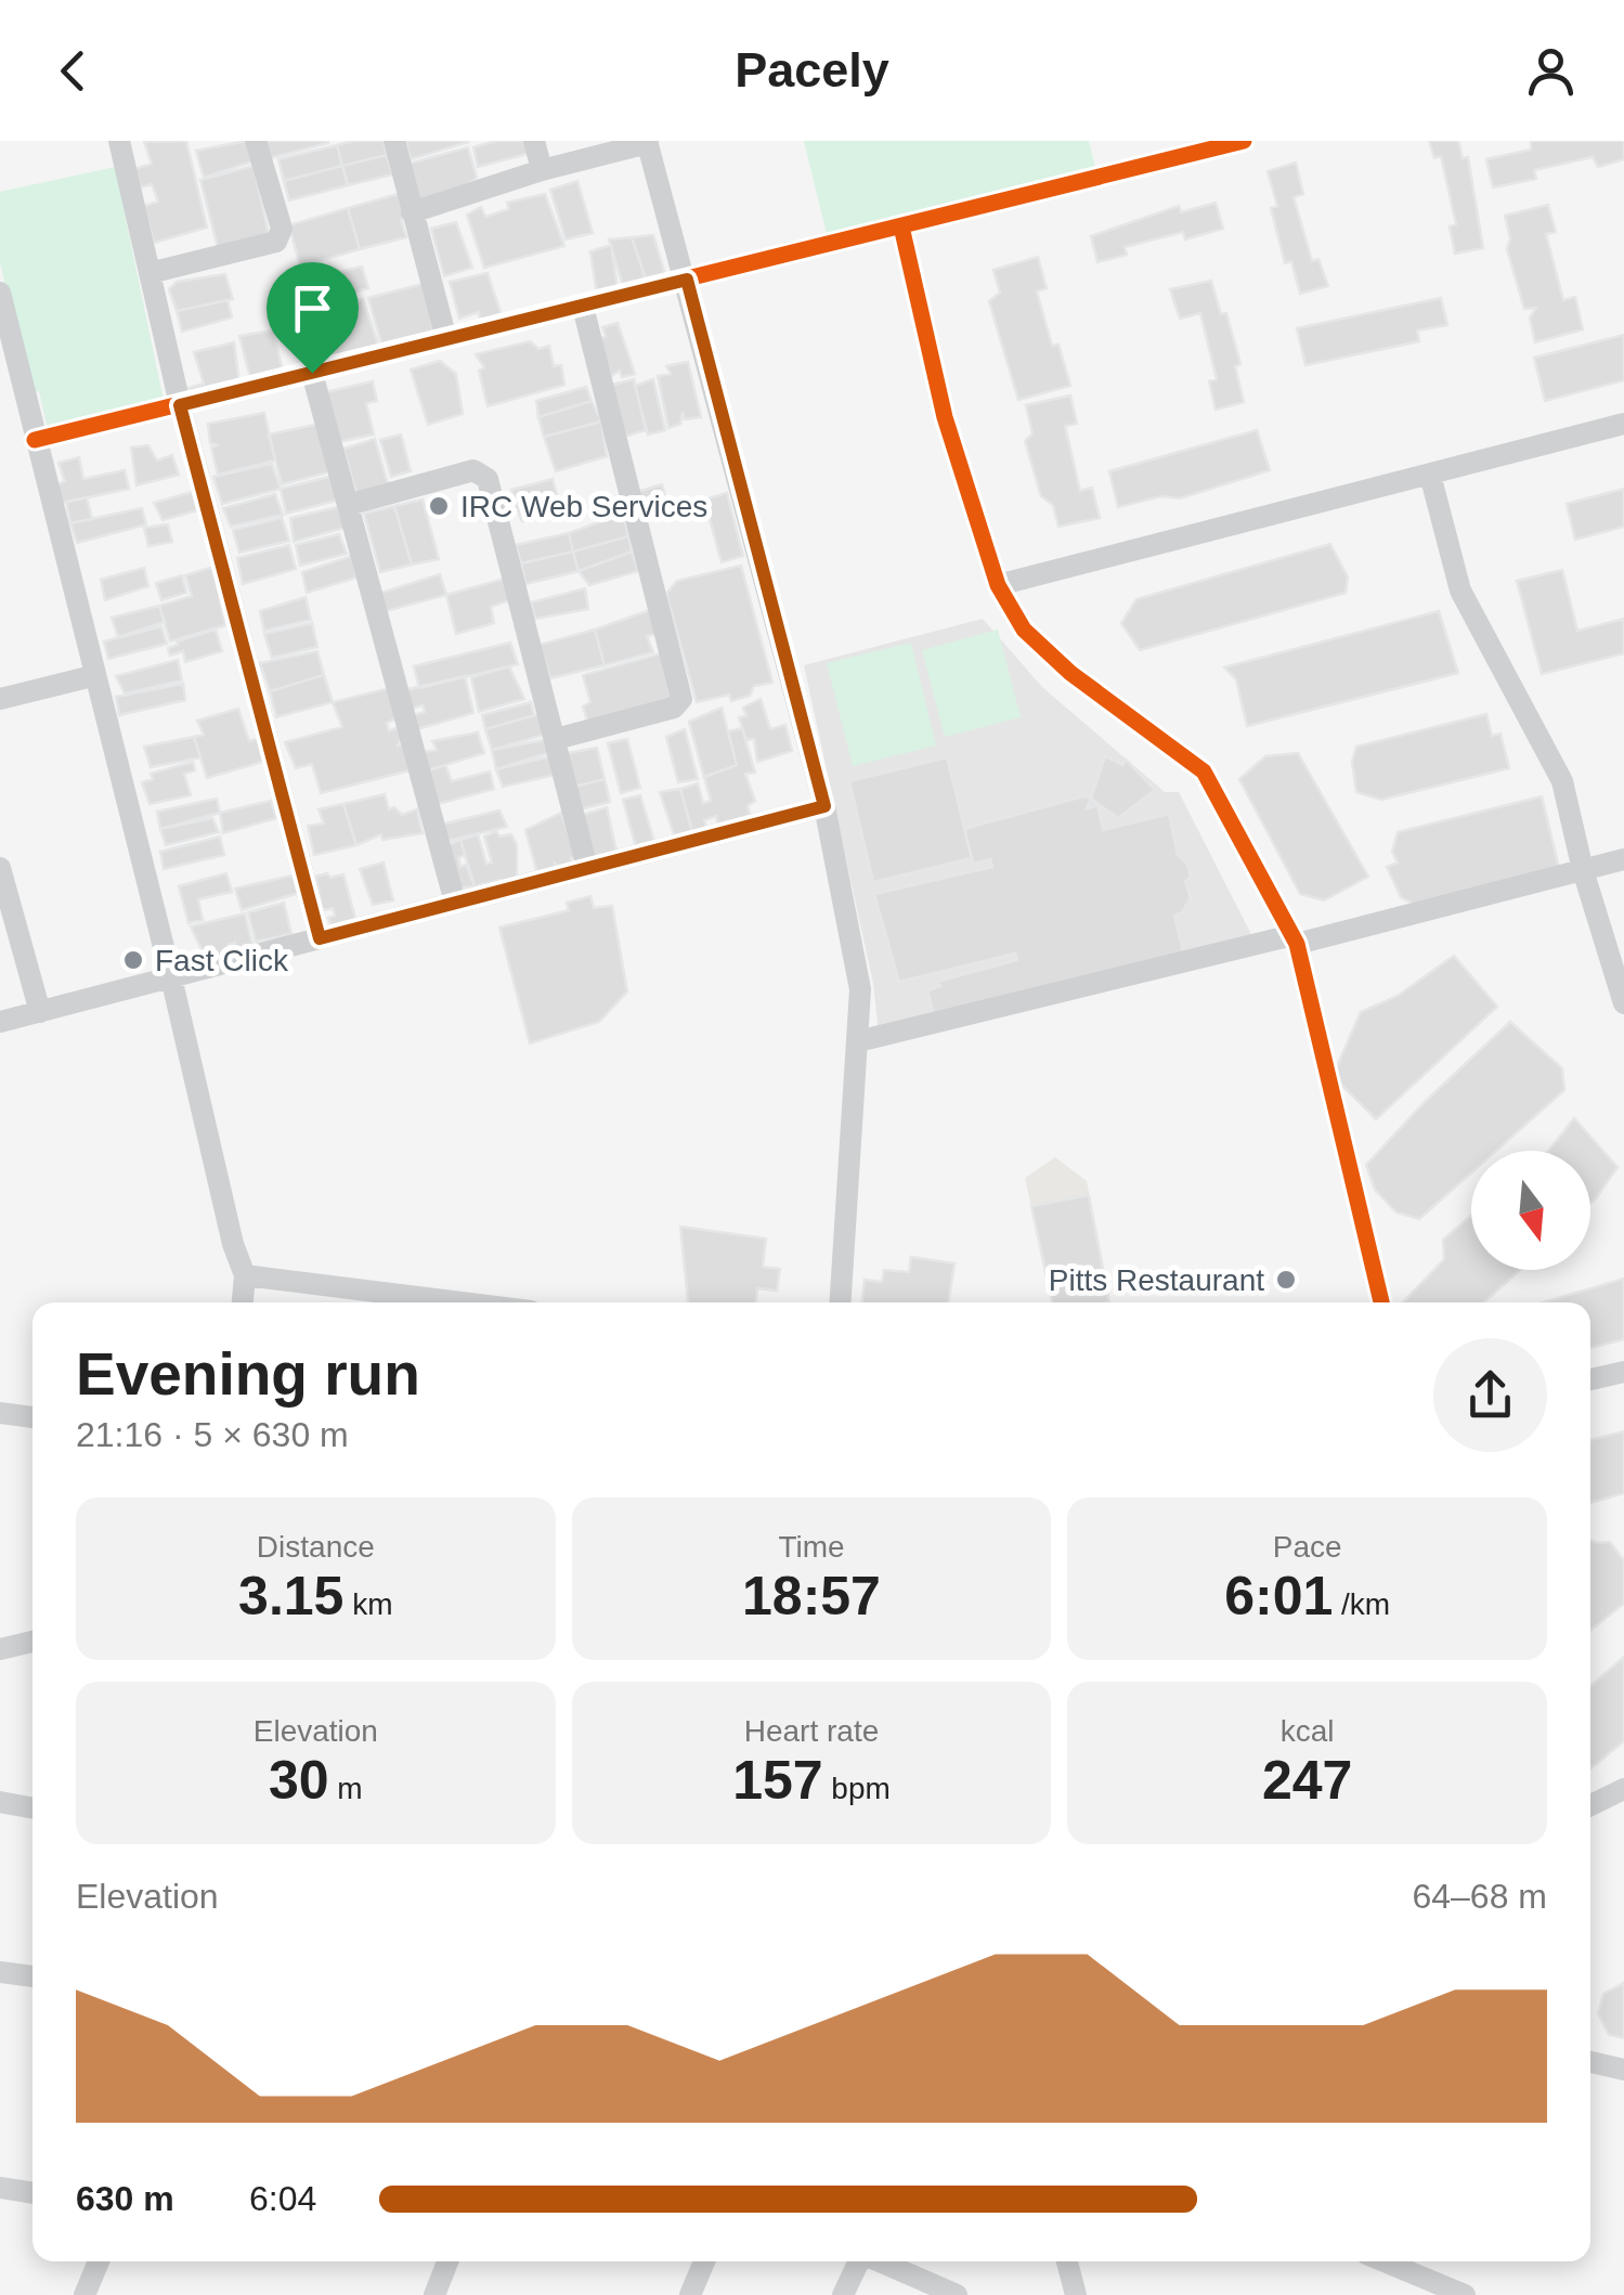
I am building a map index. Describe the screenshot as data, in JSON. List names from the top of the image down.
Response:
{
  "places": ["IRC Web Services", "Fast Click", "Pitts Restaurant"],
  "north": "bottom",
  "page": {
    "header": "Pacely",
    "heading": ["Evening run", "21:16 · 5 × 630 m"],
    "stats": [
      ["Distance", "3.15 km"],
      ["Time", "18:57"],
      ["Pace", "6:01 /km"],
      ["Elevation", "30 m"],
      ["Heart rate", "157 bpm"],
      ["kcal", "247"]
    ],
    "chart": ["Elevation", "64–68 m"],
    "list": [
      {
        "name": "630 m",
        "note": "6:04"
      }
    ]
  }
}
